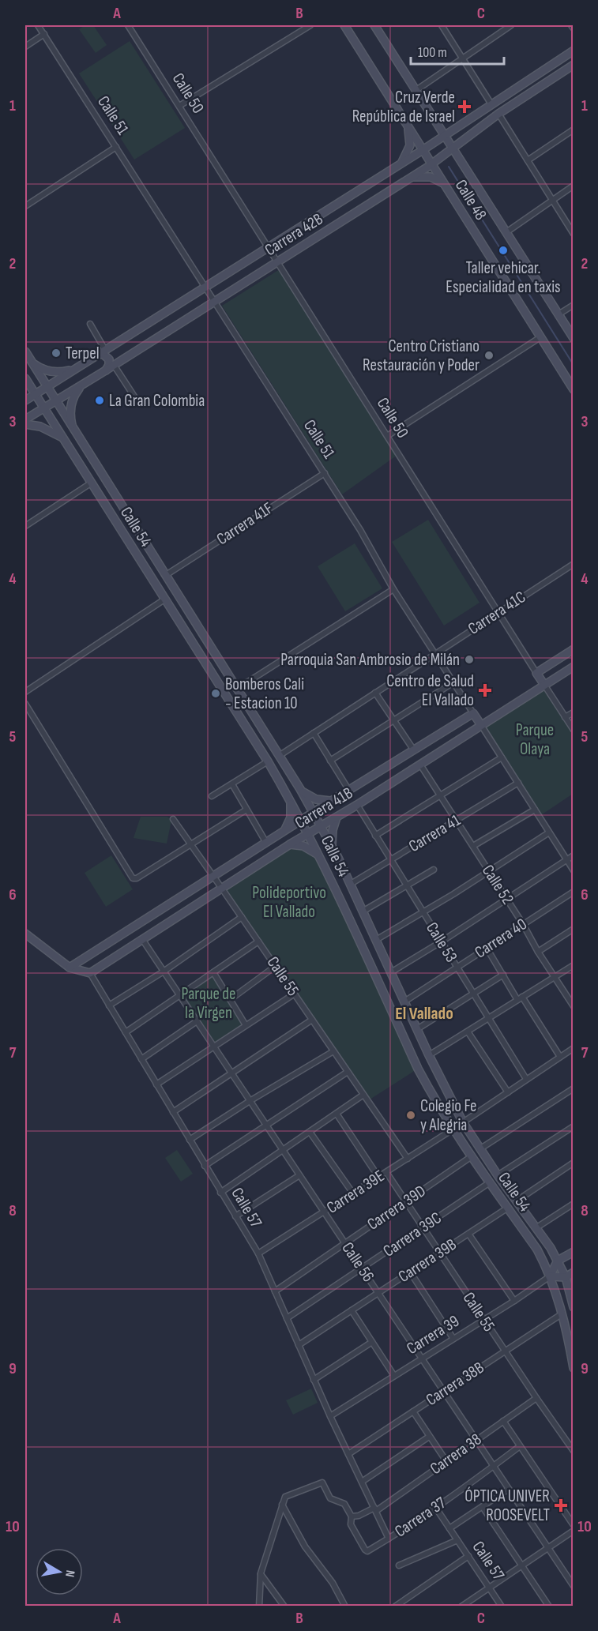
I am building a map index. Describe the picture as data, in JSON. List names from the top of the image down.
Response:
{
  "streets": {
    "street": [
      "Calle 50",
      "Calle 51",
      "Calle 48",
      "Carrera 42B",
      "Carrera 41F",
      "Calle 54",
      "Carrera 41C",
      "Carrera 41B",
      "Carrera 41",
      "Calle 52",
      "Carrera 40",
      "Calle 53",
      "Calle 55",
      "Carrera 39E",
      "Calle 57",
      "Carrera 39D",
      "Carrera 39C",
      "Carrera 39B",
      "Calle 56",
      "Carrera 39",
      "Carrera 38B",
      "Carrera 38",
      "Carrera 37"
    ]
  },
  "crossings": [
    ["Calle 50", "Carrera 42B"],
    ["Calle 50", "Carrera 41C"],
    ["Calle 50", "Carrera 41B"],
    ["Calle 51", "Carrera 42B"],
    ["Calle 51", "Carrera 41F"],
    ["Calle 51", "Carrera 41C"],
    ["Calle 51", "Carrera 41B"],
    ["Calle 51", "Carrera 41"],
    ["Calle 48", "Carrera 42B"],
    ["Carrera 42B", "Calle 54"],
    ["Carrera 41F", "Calle 54"],
    ["Calle 54", "Carrera 41C"],
    ["Calle 54", "Carrera 41B"],
    ["Calle 54", "Carrera 41"],
    ["Calle 54", "Carrera 40"],
    ["Calle 54", "Carrera 39E"],
    ["Calle 54", "Carrera 39D"],
    ["Calle 54", "Carrera 39C"],
    ["Calle 54", "Carrera 39B"],
    ["Calle 54", "Carrera 39"],
    ["Calle 54", "Carrera 38B"],
    ["Carrera 41B", "Calle 52"],
    ["Carrera 41B", "Calle 53"],
    ["Carrera 41B", "Calle 55"],
    ["Carrera 41B", "Calle 57"],
    ["Carrera 41B", "Calle 56"],
    ["Carrera 41", "Calle 52"],
    ["Carrera 41", "Calle 53"],
    ["Calle 52", "Carrera 40"],
    ["Carrera 40", "Calle 53"],
    ["Calle 55", "Carrera 39E"],
    ["Calle 55", "Carrera 39D"],
    ["Calle 55", "Carrera 39C"],
    ["Calle 55", "Carrera 39B"],
    ["Calle 55", "Carrera 39"],
    ["Calle 55", "Carrera 38B"],
    ["Calle 55", "Carrera 38"],
    ["Carrera 39E", "Calle 57"],
    ["Carrera 39E", "Calle 56"],
    ["Calle 57", "Carrera 39D"],
    ["Calle 57", "Carrera 39C"],
    ["Calle 57", "Carrera 39B"],
    ["Calle 57", "Carrera 39"],
    ["Calle 57", "Carrera 38B"],
    ["Calle 57", "Carrera 38"],
    ["Calle 57", "Carrera 37"],
    ["Carrera 39D", "Calle 56"],
    ["Carrera 39C", "Calle 56"],
    ["Carrera 39B", "Calle 56"],
    ["Calle 56", "Carrera 39"],
    ["Calle 56", "Carrera 38B"],
    ["Calle 56", "Carrera 38"],
    ["Calle 56", "Carrera 37"],
    ["Carrera 38", "Carrera 37"]
  ],
  "districts": ["El Vallado"],
  "parks": ["Parque Olaya", "Polideportivo El Vallado", "Parque de la Virgen"],
  "places": {
    "health": ["Cruz Verde República de Israel", "Centro de Salud El Vallado", "ÓPTICA UNIVER ROOSEVELT"],
    "other": [
      "Taller vehicar. Especialidad en taxis",
      "Terpel",
      "Centro Cristiano Restauración y Poder",
      "La Gran Colombia",
      "Parroquia San Ambrosio de Milán",
      "Bomberos Cali - Estacion 10",
      "Colegio Fe y Alegria"
    ]
  },
  "scale_bar": "100 m",
  "north": "right",
  "grid": {
    "columns": ["A", "B", "C"],
    "rows": [
      "1",
      "2",
      "3",
      "4",
      "5",
      "6",
      "7",
      "8",
      "9",
      "10"
    ]
  }
}
